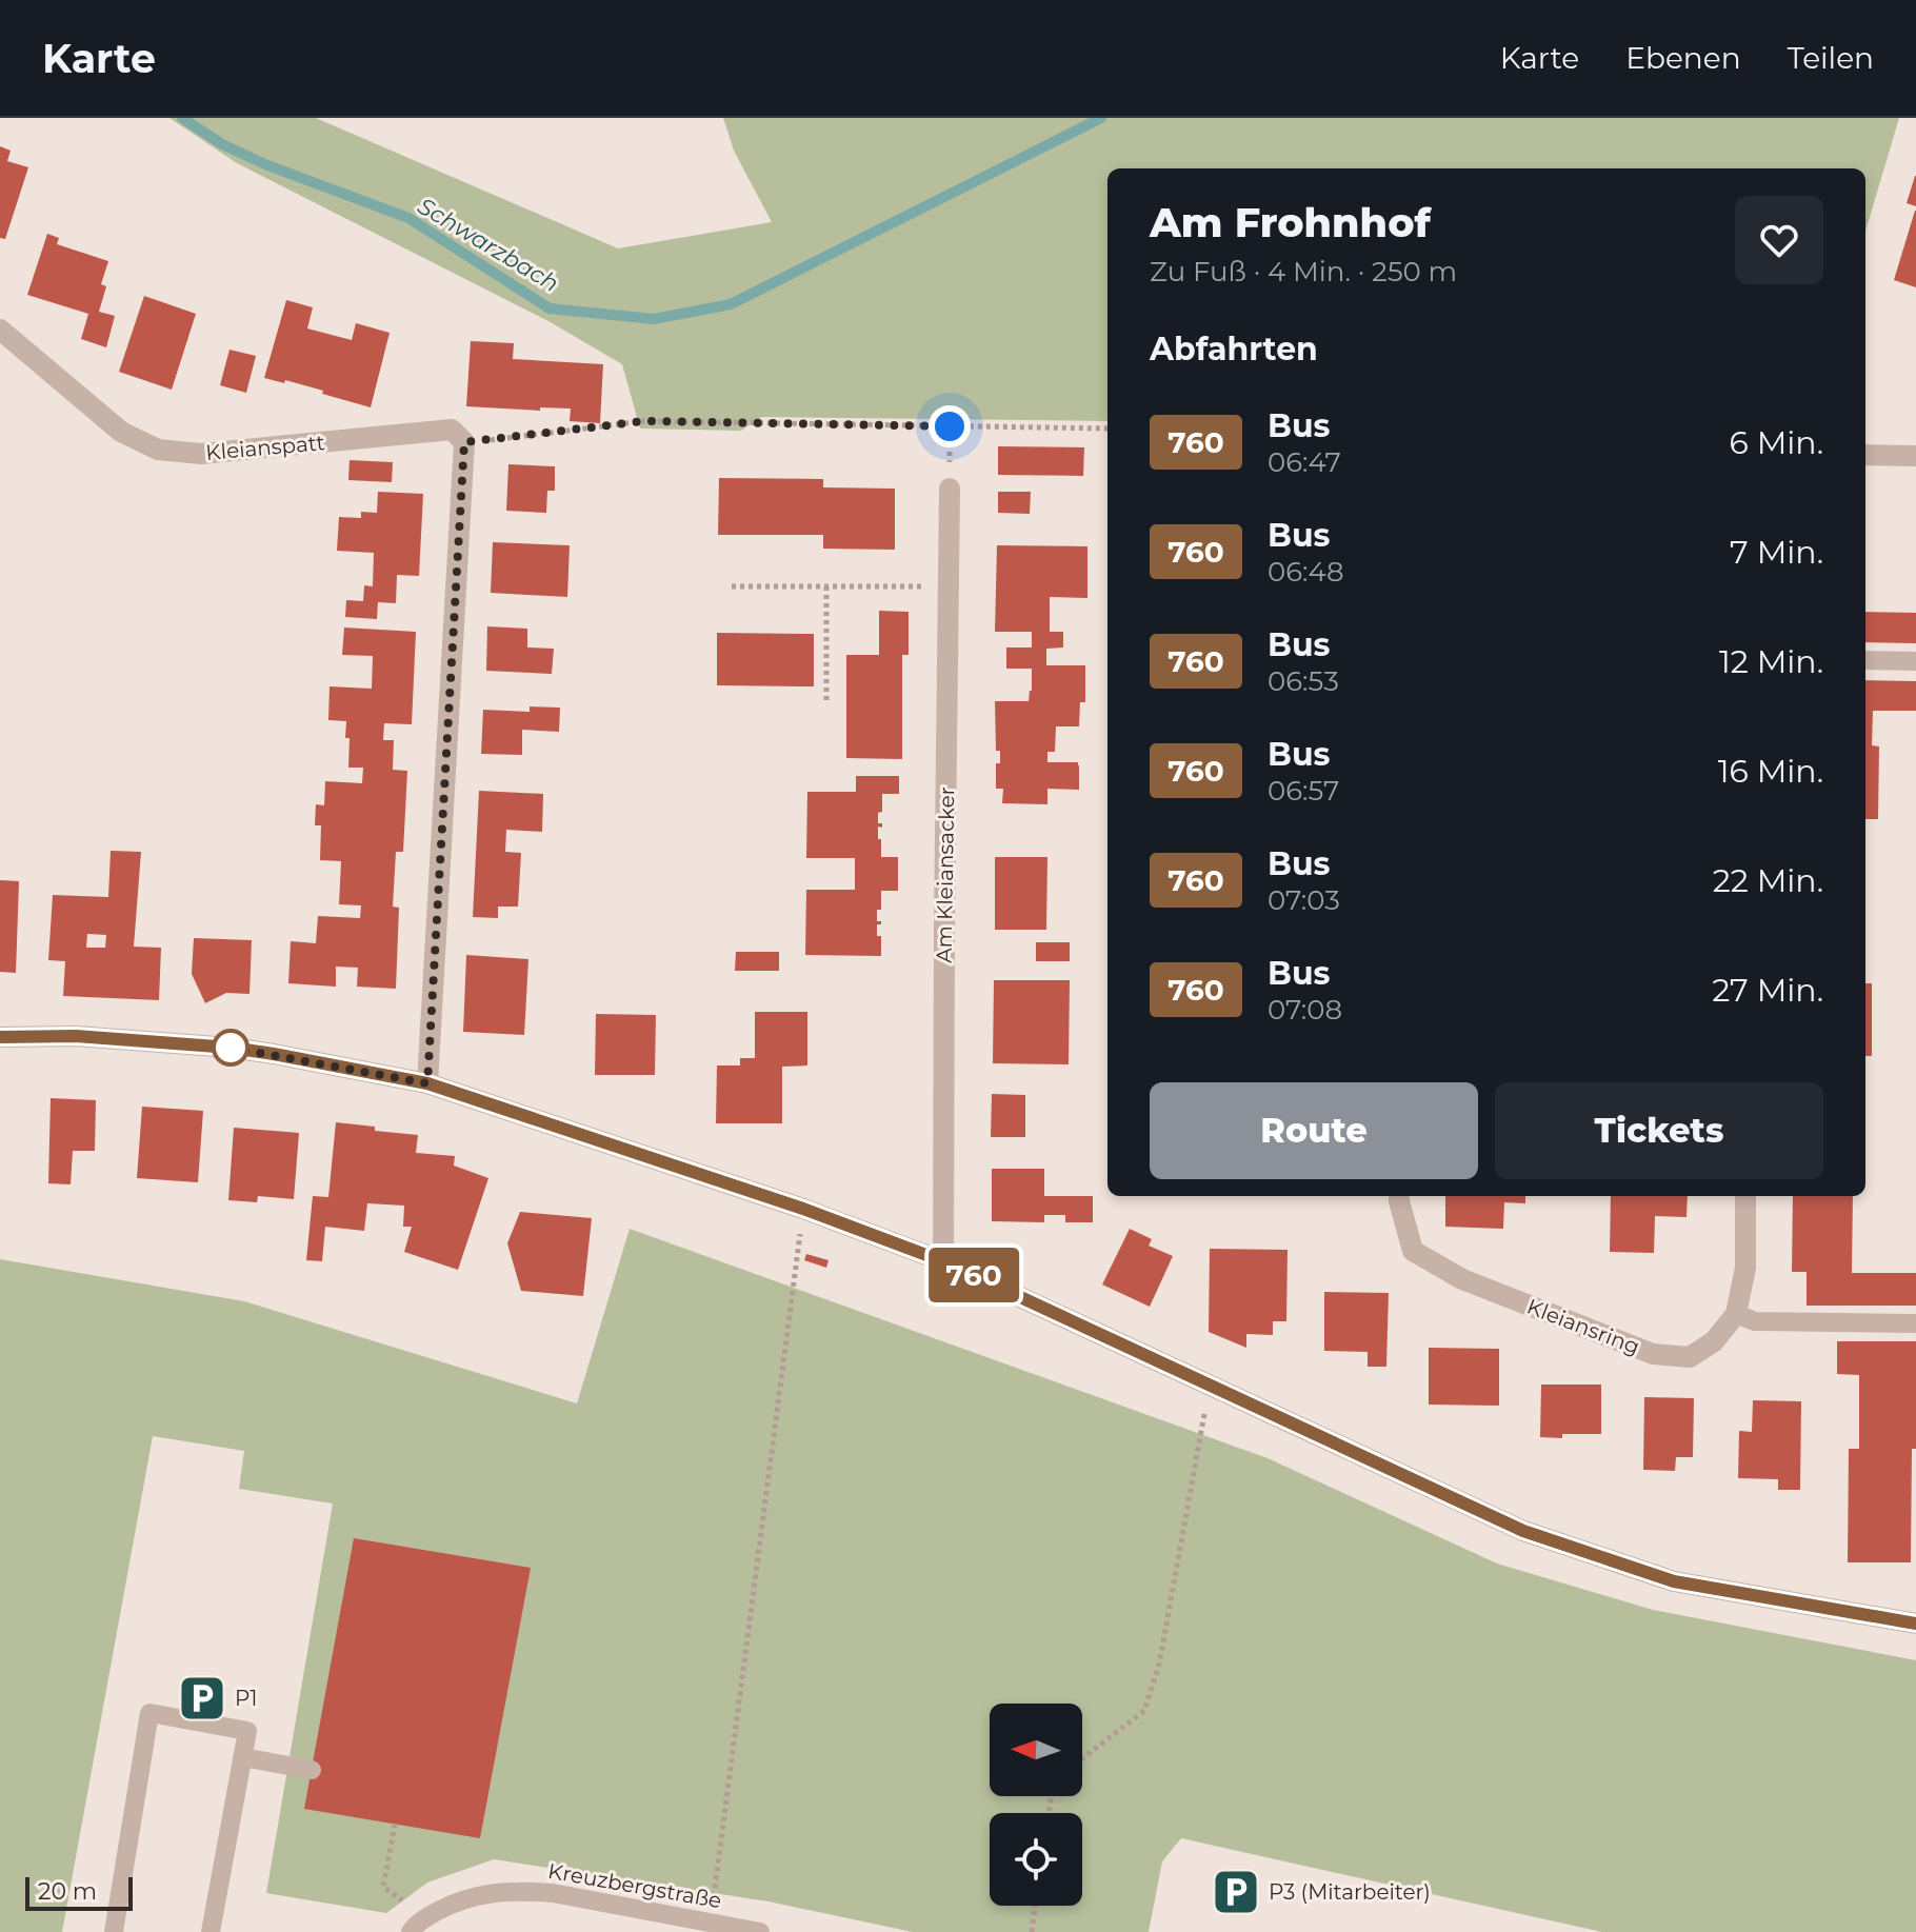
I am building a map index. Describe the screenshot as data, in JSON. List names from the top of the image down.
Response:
{
  "streets": {
    "street": ["Kleianspatt", "Am Kleiansacker", "Kleiansring"],
    "lane": ["Kreuzbergstraße"]
  },
  "water": ["Schwarzbach"],
  "places": {
    "parking": ["P1", "P3 (Mitarbeiter)"]
  },
  "lines": ["bus line 760"],
  "scale_bar": "20 m",
  "north": "left",
  "page": {
    "header": "Karte",
    "nav": ["Karte", "Ebenen", "Teilen"],
    "on_map": "760",
    "heading": [
      ["Am Frohnhof", "Zu Fuß · 4 Min. · 250 m"],
      "Abfahrten"
    ],
    "list": [
      {
        "mark": "760",
        "name": "Bus",
        "note": "06:47",
        "value": "6 Min."
      },
      {
        "mark": "760",
        "name": "Bus",
        "note": "06:48",
        "value": "7 Min."
      },
      {
        "mark": "760",
        "name": "Bus",
        "note": "06:53",
        "value": "12 Min."
      },
      {
        "mark": "760",
        "name": "Bus",
        "note": "06:57",
        "value": "16 Min."
      },
      {
        "mark": "760",
        "name": "Bus",
        "note": "07:03",
        "value": "22 Min."
      },
      {
        "mark": "760",
        "name": "Bus",
        "note": "07:08",
        "value": "27 Min."
      }
    ],
    "buttons": ["Route", "Tickets"],
    "scale": "20 m"
  }
}
